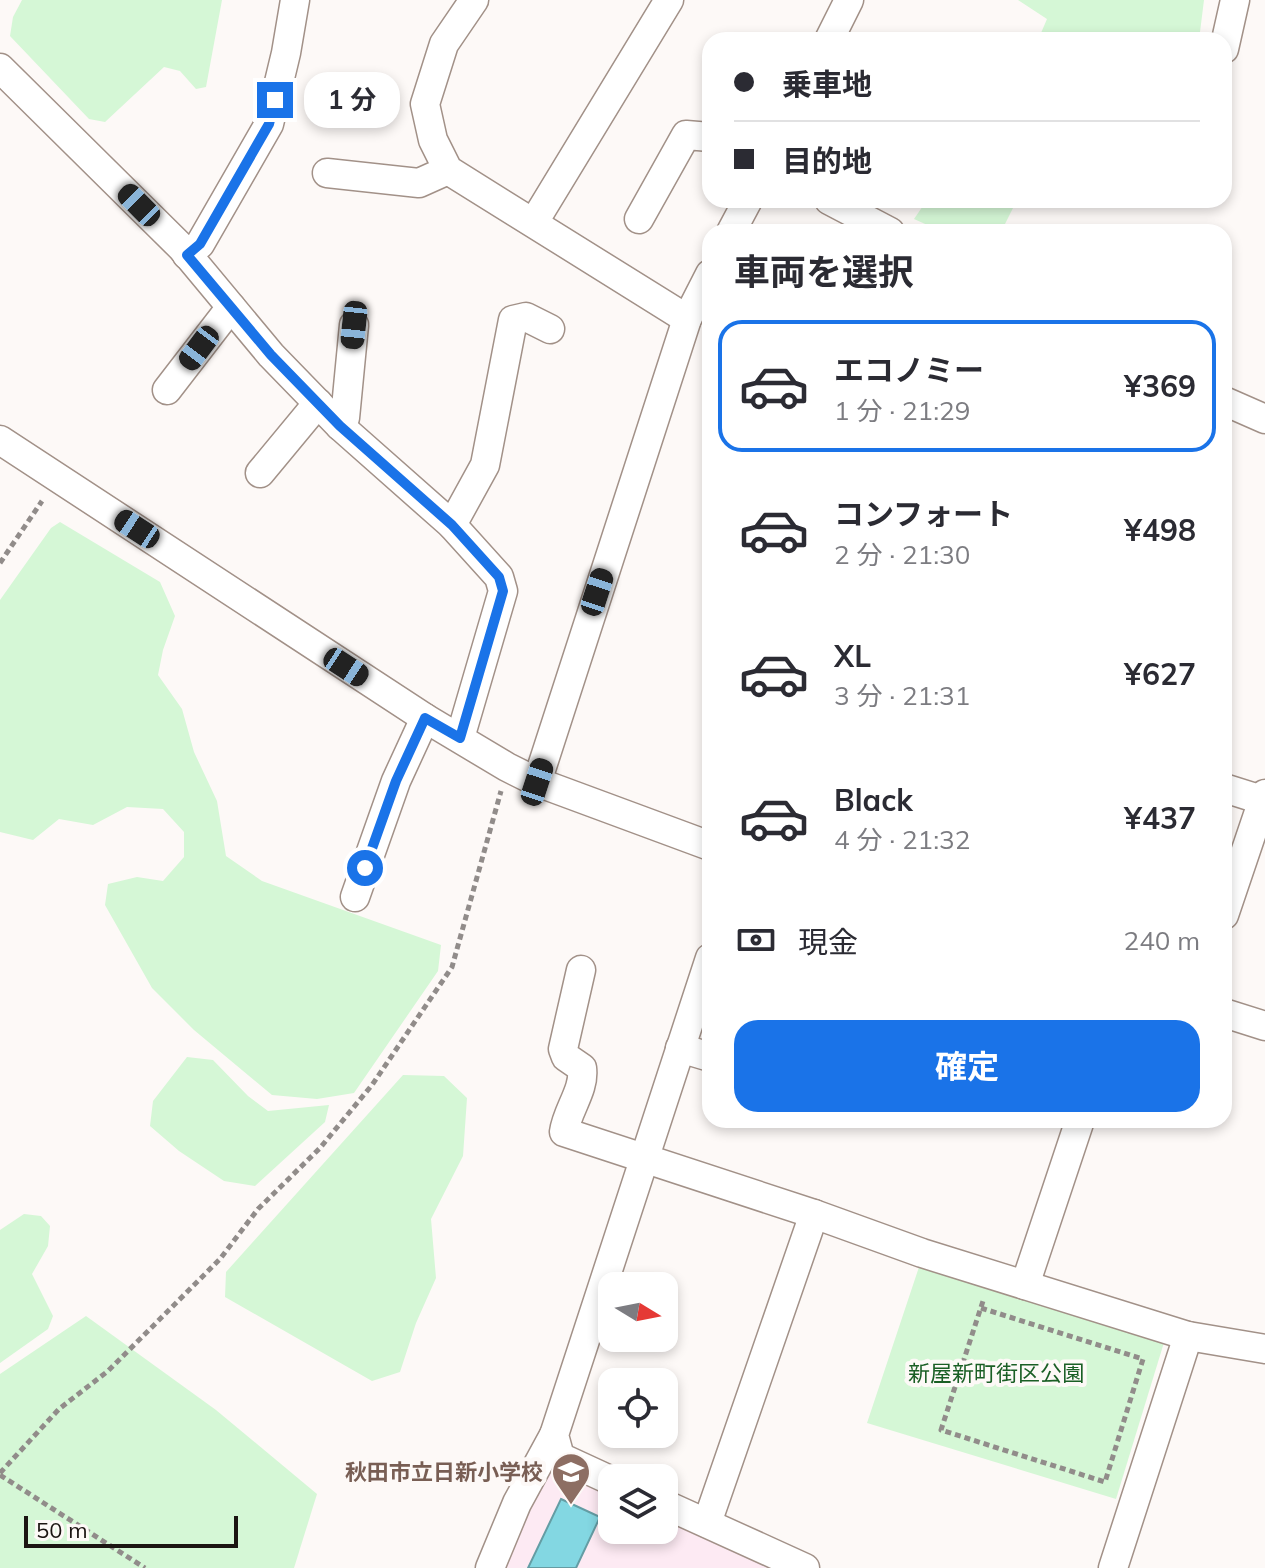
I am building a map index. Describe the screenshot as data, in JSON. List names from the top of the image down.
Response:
{
  "parks": ["新屋新町街区公園"],
  "places": {
    "school or university": ["秋田市立日新小学校"]
  },
  "scale_bar": "50 m",
  "north": "right",
  "page": {
    "banner": ["乗車地", "目的地"],
    "bubble": "1 分",
    "heading": "車両を選択",
    "list": [
      {
        "name": "エコノミー",
        "note": "1 分 · 21:29",
        "value": "¥369"
      },
      {
        "name": "コンフォート",
        "note": "2 分 · 21:30",
        "value": "¥498"
      },
      {
        "name": "XL",
        "note": "3 分 · 21:31",
        "value": "¥627"
      },
      {
        "name": "Black",
        "note": "4 分 · 21:32",
        "value": "¥437"
      }
    ],
    "pay": ["現金", "240 m"],
    "buttons": "確定",
    "scale": "50 m"
  }
}
